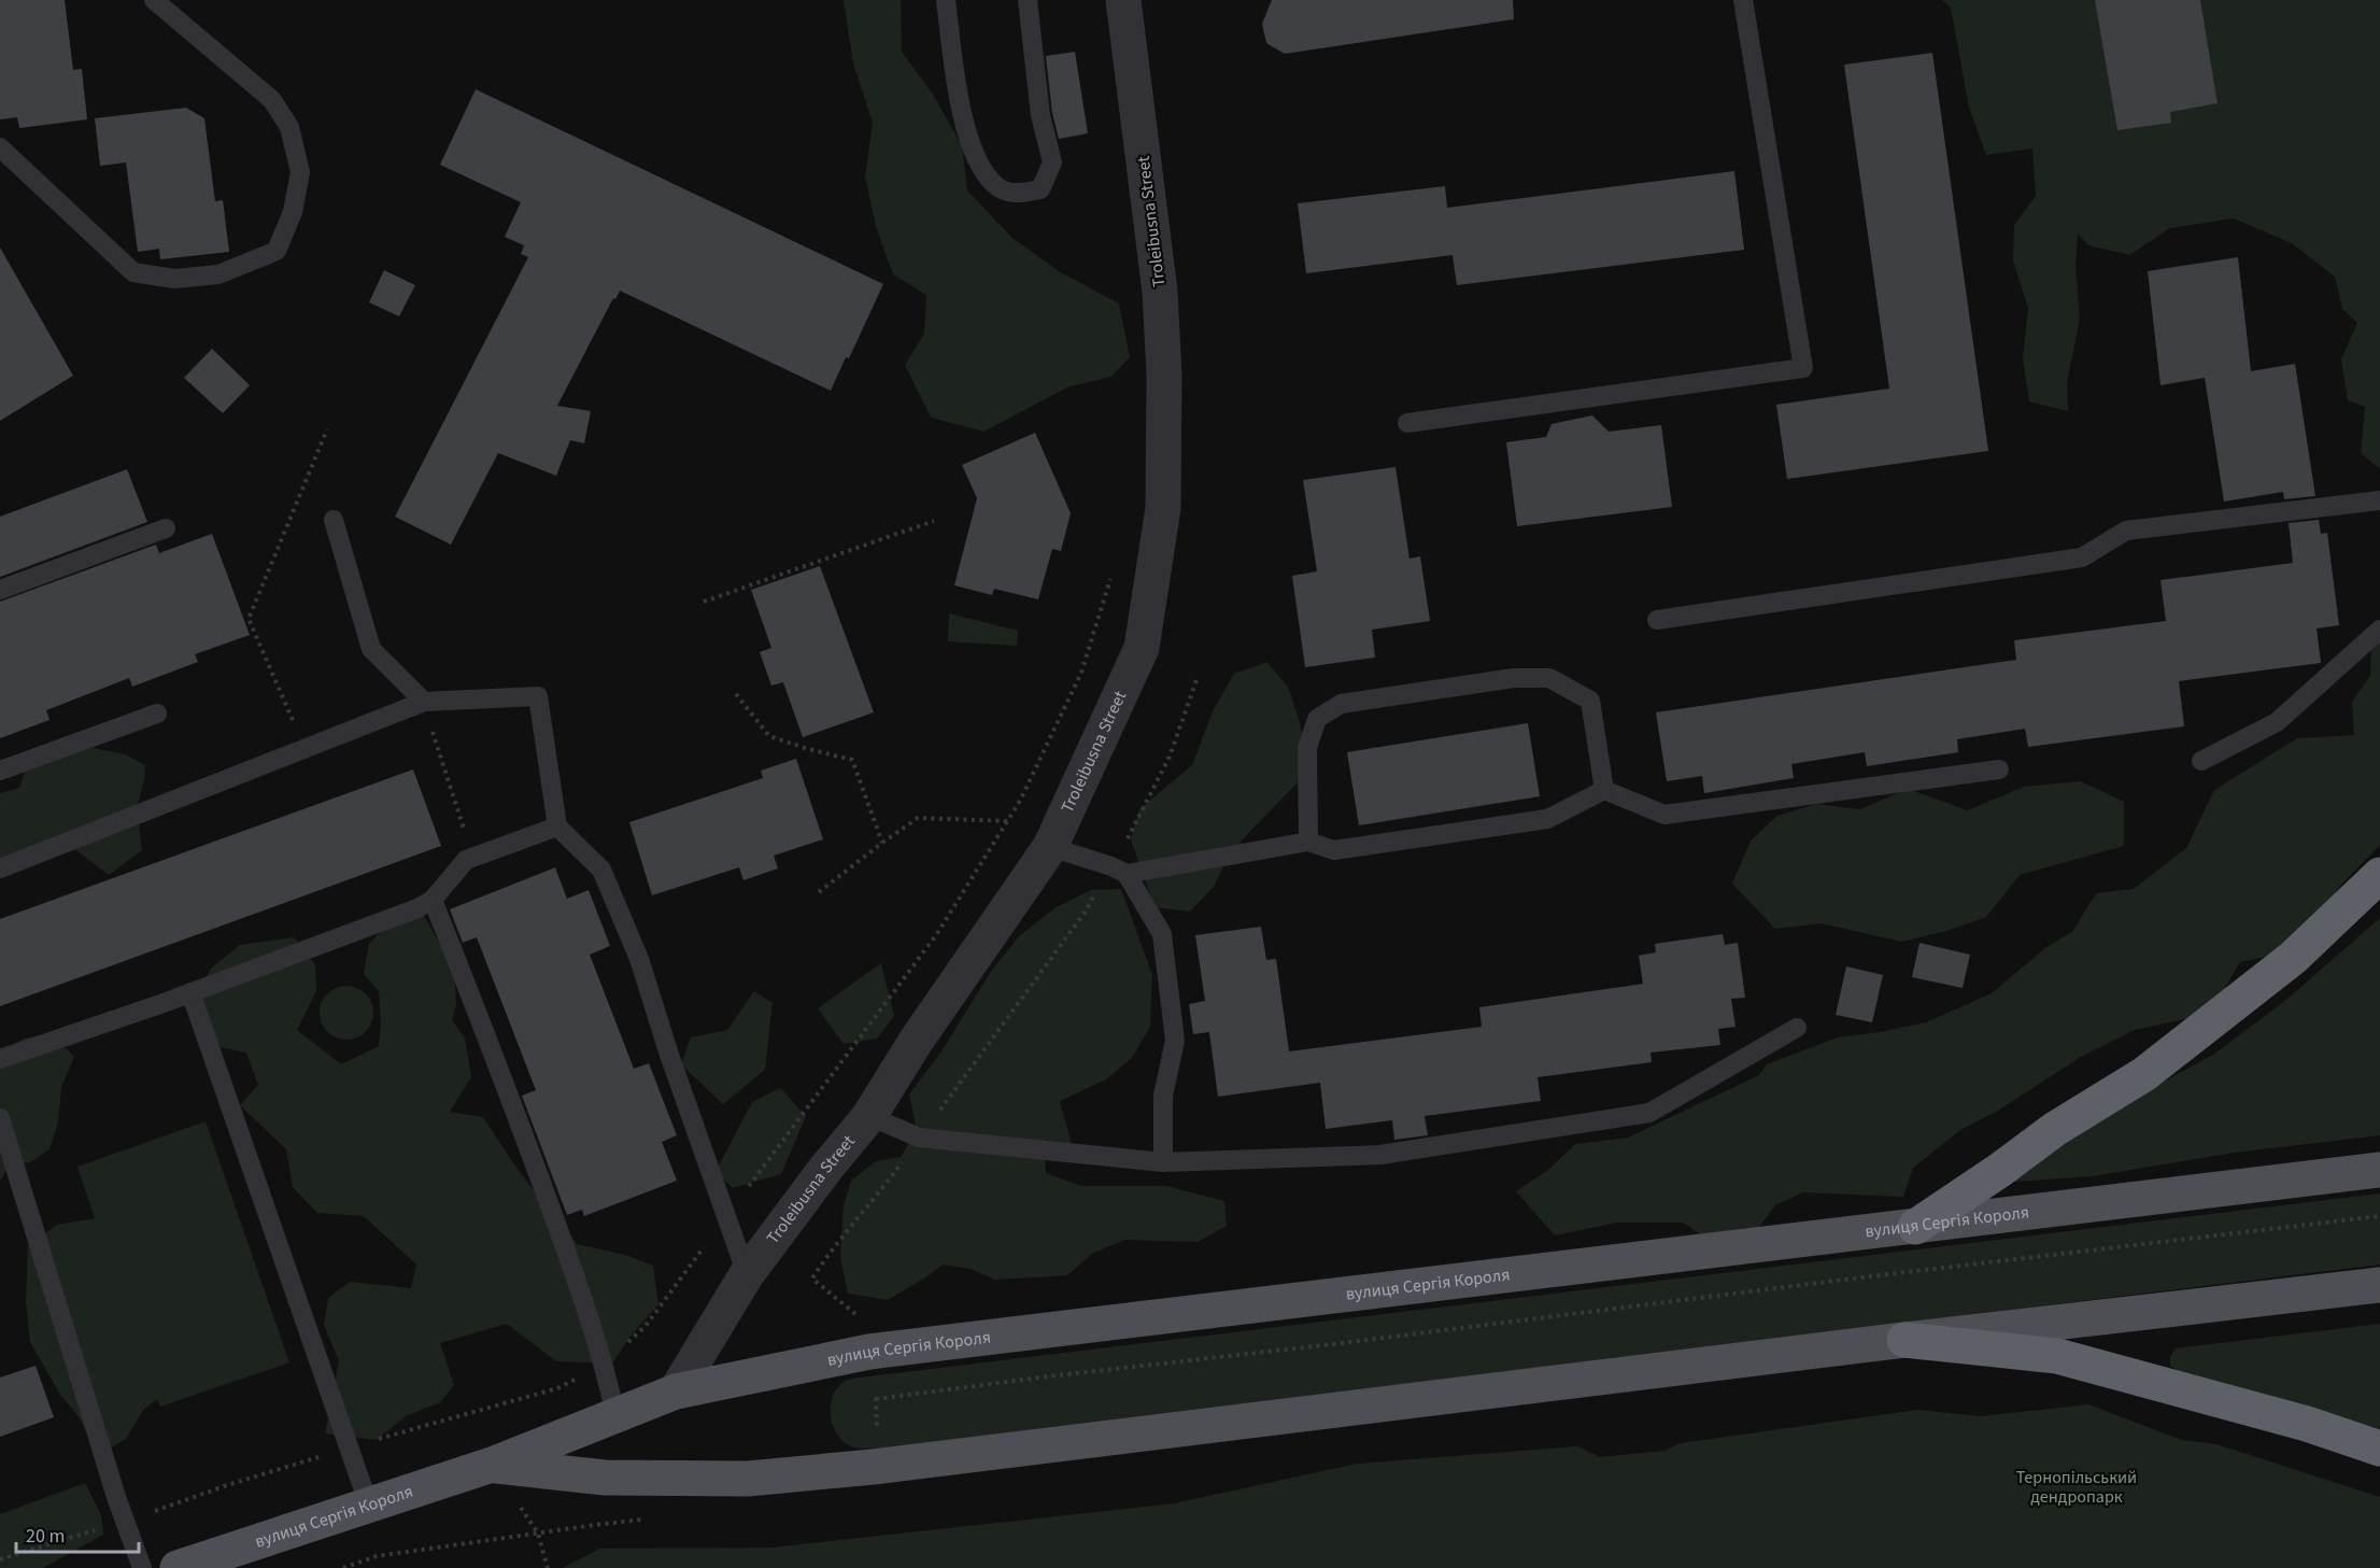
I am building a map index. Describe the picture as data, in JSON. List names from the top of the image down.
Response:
{
  "streets": {
    "main road": ["вулиця Сергія Короля"],
    "street": ["Troleibusna Street"]
  },
  "crossings": [
    ["Troleibusna Street", "вулиця Сергія Короля"]
  ],
  "parks": ["Тернопільський дендропарк"],
  "scale_bar": "20 m"
}
